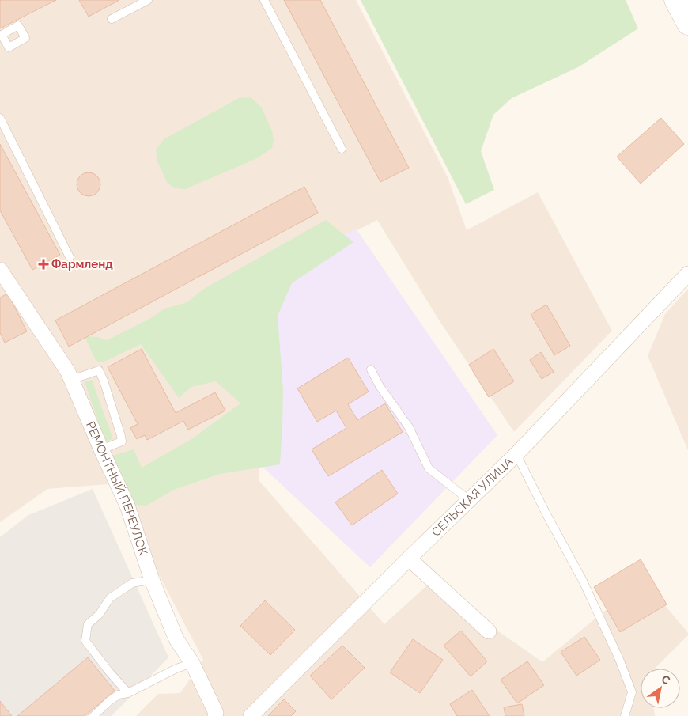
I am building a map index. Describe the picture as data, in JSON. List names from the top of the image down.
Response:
{
  "streets": {
    "street": ["РЕМОНТНЫЙ ПЕРЕУЛОК", "СЕЛЬСКАЯ УЛИЦА"]
  },
  "places": {
    "health": ["Фармленд"]
  },
  "north": "top right"
}
